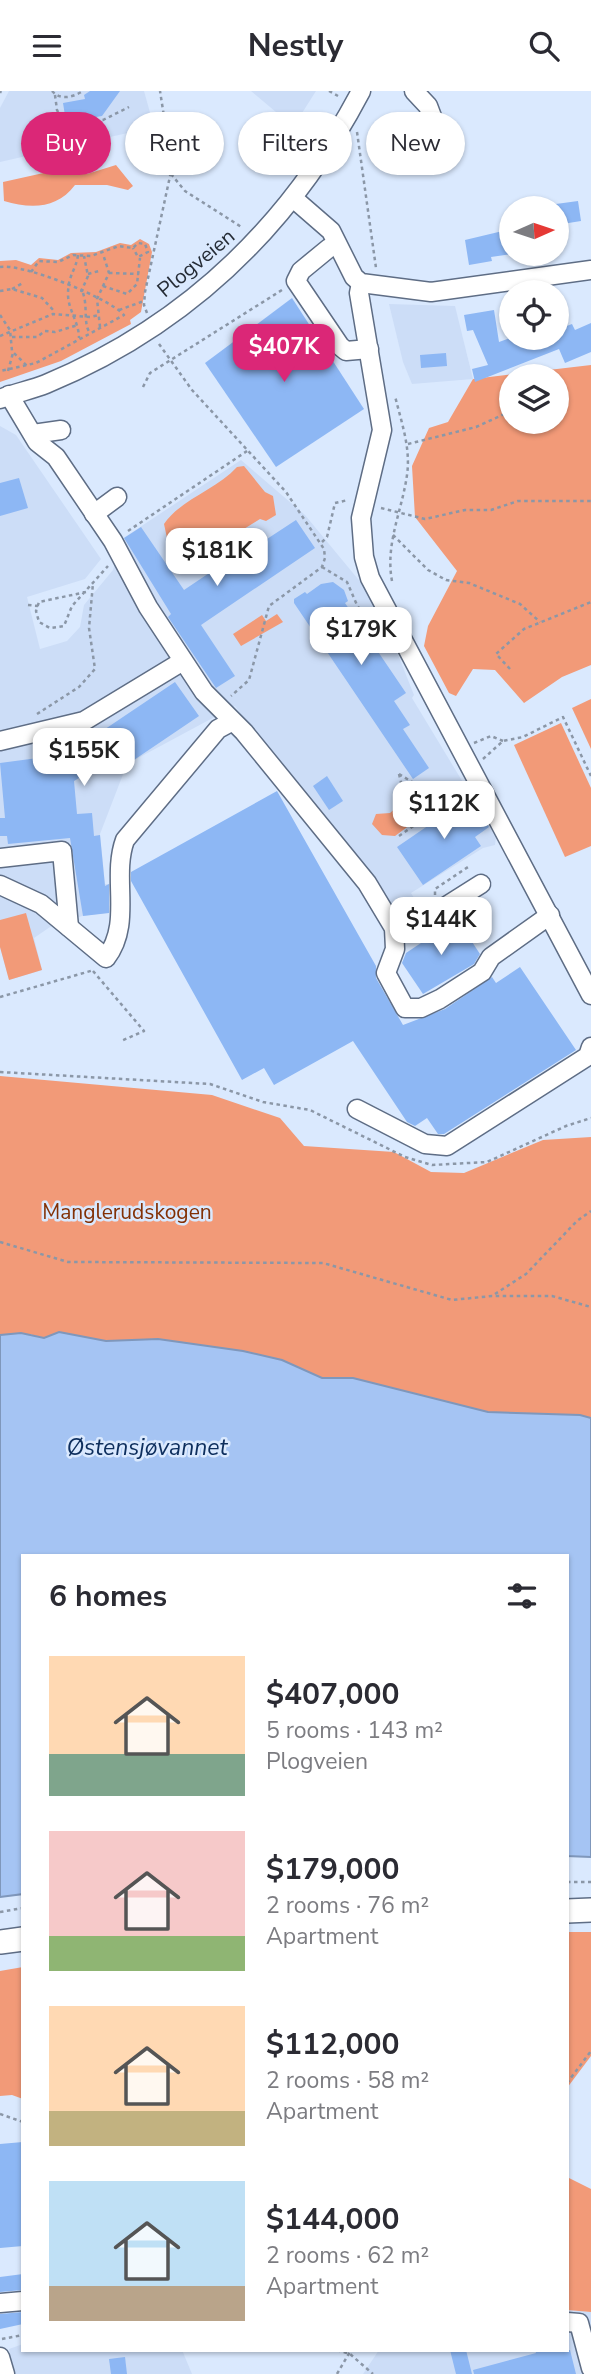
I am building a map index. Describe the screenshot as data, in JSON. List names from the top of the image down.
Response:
{
  "streets": {
    "street": ["Plogveien"]
  },
  "water": ["Østensjøvannet"],
  "parks": ["Manglerudskogen"],
  "north": "right",
  "page": {
    "header": "Nestly",
    "chip": [
      "Buy",
      "Rent",
      "Filters",
      "New"
    ],
    "price": [
      "$407K",
      "$181K",
      "$179K",
      "$155K",
      "$112K",
      "$144K"
    ],
    "heading": "6 homes",
    "list": [
      {
        "name": "$407,000",
        "note": "5 rooms · 143 m² · Plogveien"
      },
      {
        "name": "$179,000",
        "note": "2 rooms · 76 m² · Apartment"
      },
      {
        "name": "$112,000",
        "note": "2 rooms · 58 m² · Apartment"
      },
      {
        "name": "$144,000",
        "note": "2 rooms · 62 m² · Apartment"
      }
    ]
  }
}
